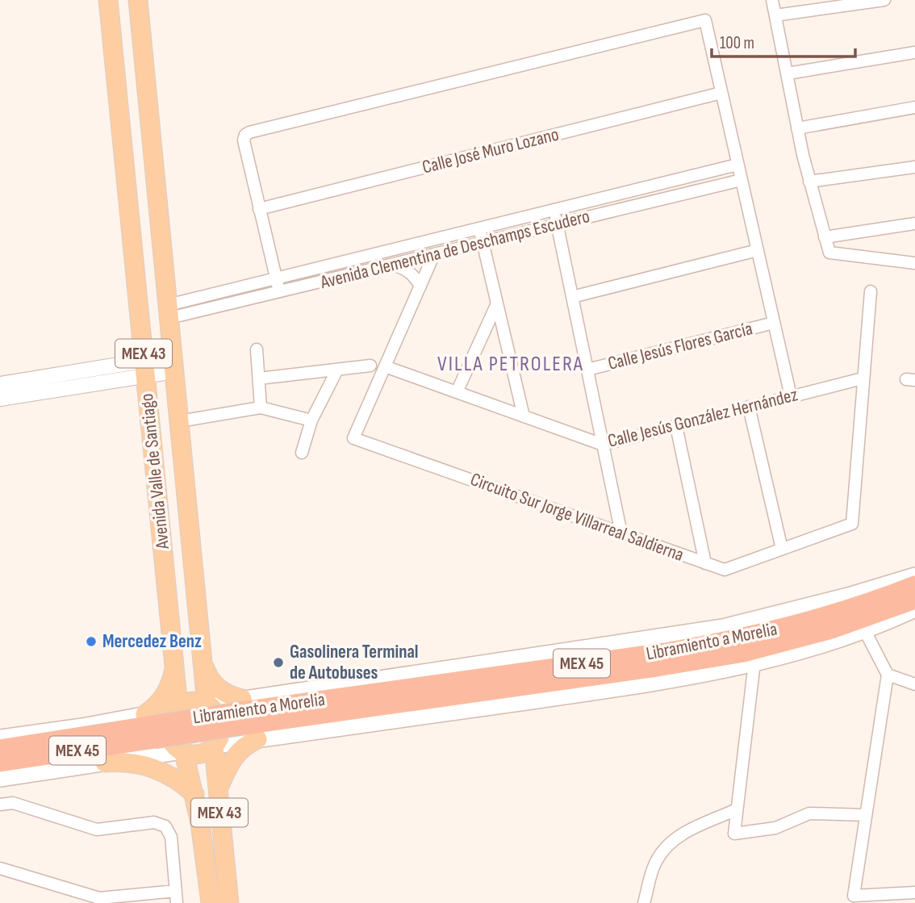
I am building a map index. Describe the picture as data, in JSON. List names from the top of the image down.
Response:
{
  "streets": {
    "highway": ["Libramiento a Morelia", "MEX 45"],
    "main road": ["MEX 43", "Avenida Valle de Santiago"],
    "street": [
      "Calle José Muro Lozano",
      "Avenida Clementina de Deschamps Escudero",
      "Calle Jesús Flores García",
      "Calle Jesús González Hernández",
      "Circuito Sur Jorge Villarreal Saldierna"
    ]
  },
  "crossings": [
    ["Avenida Clementina de Deschamps Escudero", "Avenida Valle de Santiago"],
    ["Avenida Clementina de Deschamps Escudero", "Circuito Sur Jorge Villarreal Saldierna"],
    ["MEX 43", "Avenida Valle de Santiago"],
    ["Calle Jesús González Hernández", "Circuito Sur Jorge Villarreal Saldierna"]
  ],
  "districts": ["VILLA PETROLERA"],
  "places": ["Mercedez Benz", "Gasolinera Terminal de Autobuses"],
  "scale_bar": "100 m"
}
